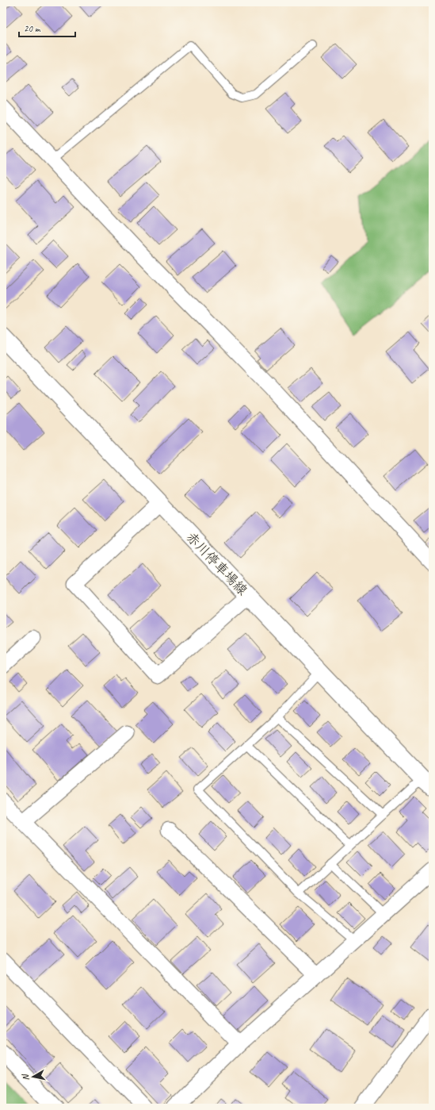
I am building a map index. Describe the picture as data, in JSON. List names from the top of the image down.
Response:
{
  "streets": {
    "main road": ["赤川停車場線"]
  },
  "scale_bar": "20 m",
  "north": "left"
}
